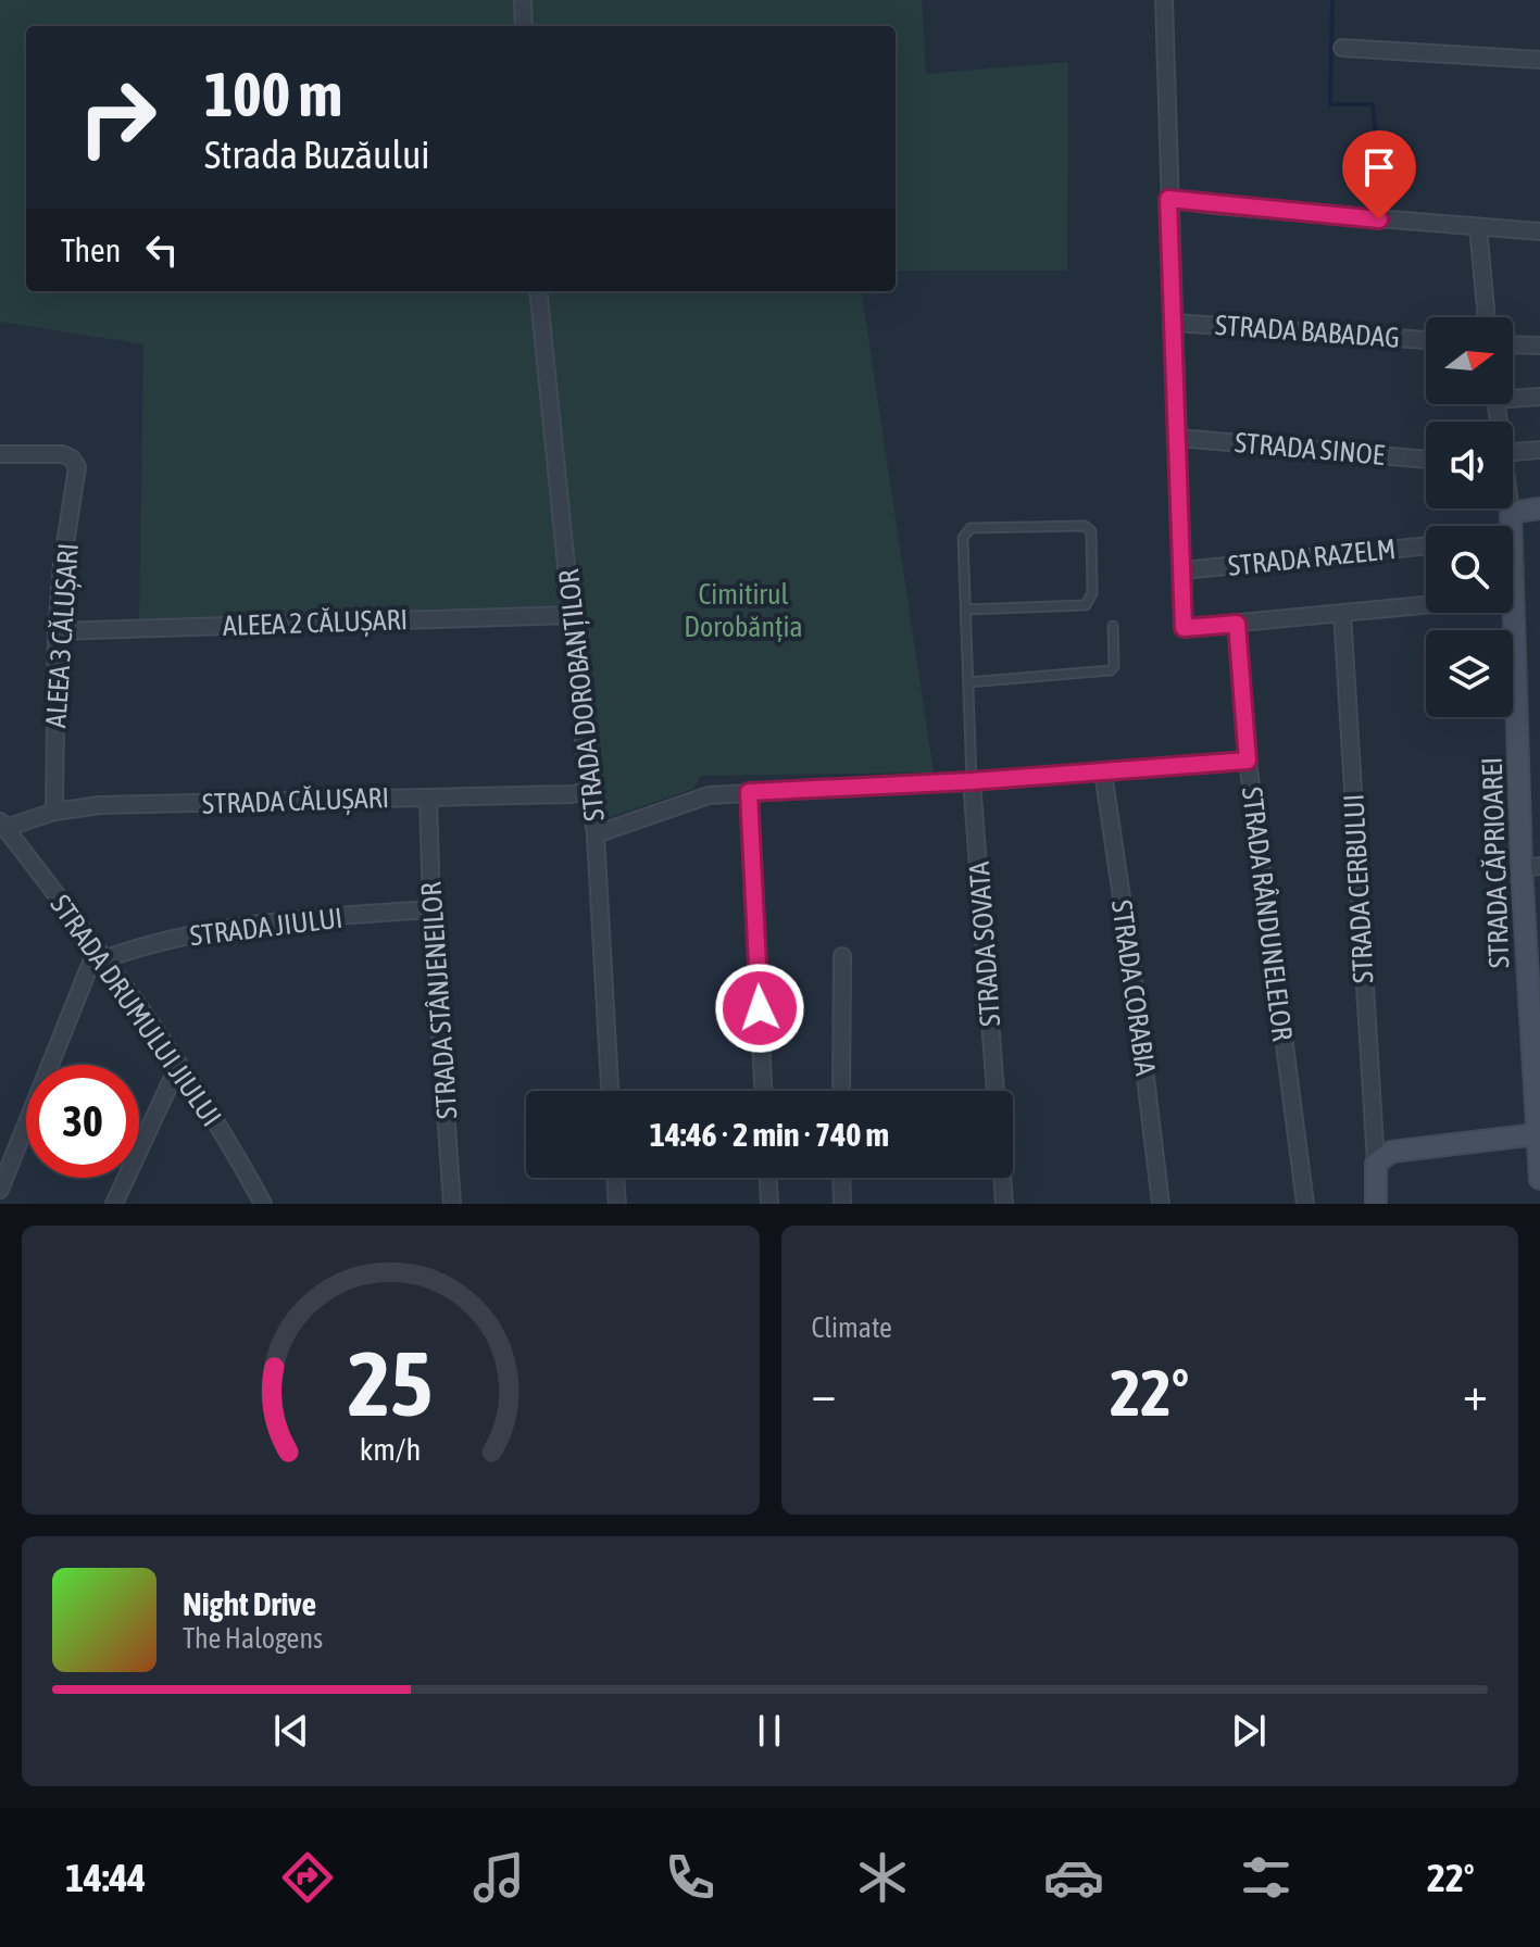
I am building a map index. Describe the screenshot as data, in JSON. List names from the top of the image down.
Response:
{
  "streets": {
    "street": [
      "STRADA BABADAG",
      "STRADA SINOE",
      "STRADA RAZELM",
      "ALEEA 2 CĂLUȘARI",
      "ALEEA 3 CĂLUȘARI",
      "STRADA DOROBANȚILOR",
      "STRADA CĂLUȘARI",
      "STRADA CĂPRIOAREI",
      "STRADA CERBULUI",
      "STRADA RÂNDUNELELOR",
      "STRADA JIULUI",
      "STRADA SOVATA",
      "STRADA CORABIA",
      "STRADA STÂNJENEILOR",
      "STRADA DRUMULUI JIULUI"
    ]
  },
  "crossings": [
    ["ALEEA 2 CĂLUȘARI", "ALEEA 3 CĂLUȘARI"],
    ["ALEEA 2 CĂLUȘARI", "STRADA DOROBANȚILOR"],
    ["ALEEA 3 CĂLUȘARI", "STRADA CĂLUȘARI"],
    ["STRADA DOROBANȚILOR", "STRADA CĂLUȘARI"],
    ["STRADA CĂLUȘARI", "STRADA STÂNJENEILOR"],
    ["STRADA CĂLUȘARI", "STRADA DRUMULUI JIULUI"],
    ["STRADA JIULUI", "STRADA STÂNJENEILOR"],
    ["STRADA JIULUI", "STRADA DRUMULUI JIULUI"]
  ],
  "parks": ["Cimitirul Dorobănția"],
  "north": "right",
  "page": {
    "turn": ["100 m", "Strada Buzăului"],
    "then": "Then",
    "limit": "30",
    "trip": "14:46 · 2 min · 740 m",
    "tile": "Climate",
    "heat": ["−", "22°", "+"],
    "song": ["Night Drive", "The Halogens"],
    "tabs": ["14:44", "22°"],
    "gauge": ["25", "km/h"]
  }
}
